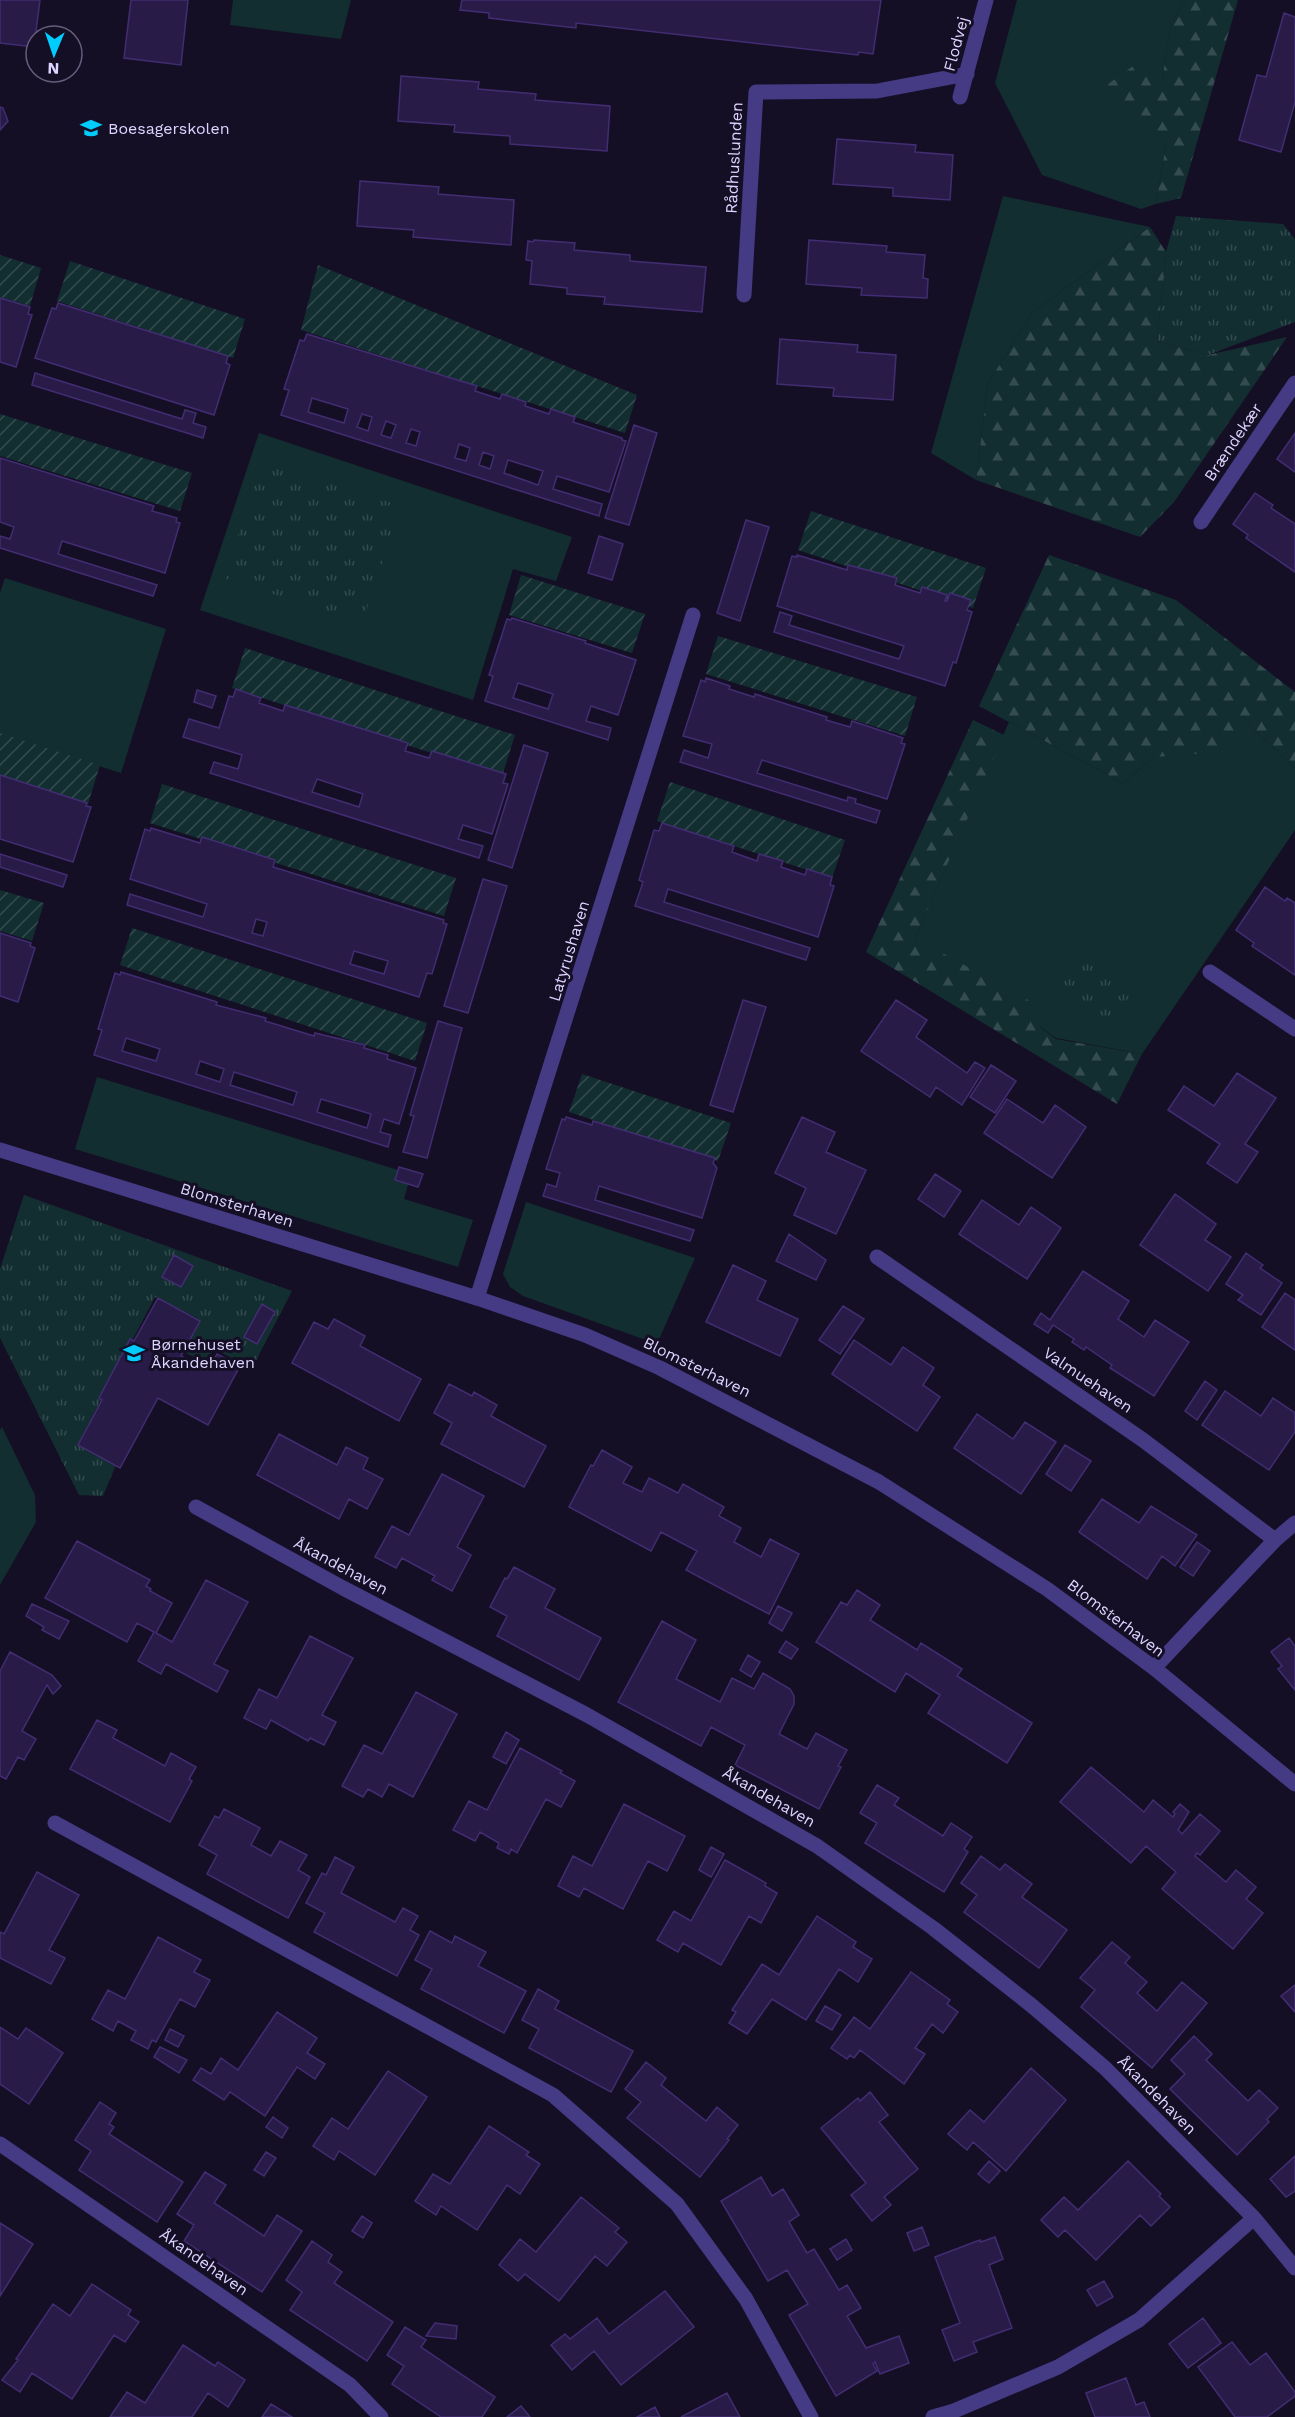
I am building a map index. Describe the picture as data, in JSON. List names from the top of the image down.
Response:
{
  "streets": {
    "street": [
      "Flodvej",
      "Rådhuslunden",
      "Brændekær",
      "Latyrushaven",
      "Blomsterhaven",
      "Valmuehaven",
      "Åkandehaven"
    ]
  },
  "crossings": [
    ["Flodvej", "Rådhuslunden"],
    ["Latyrushaven", "Blomsterhaven"]
  ],
  "places": {
    "school or university": ["Boesagerskolen", "Børnehuset Åkandehaven"]
  },
  "north": "bottom"
}
